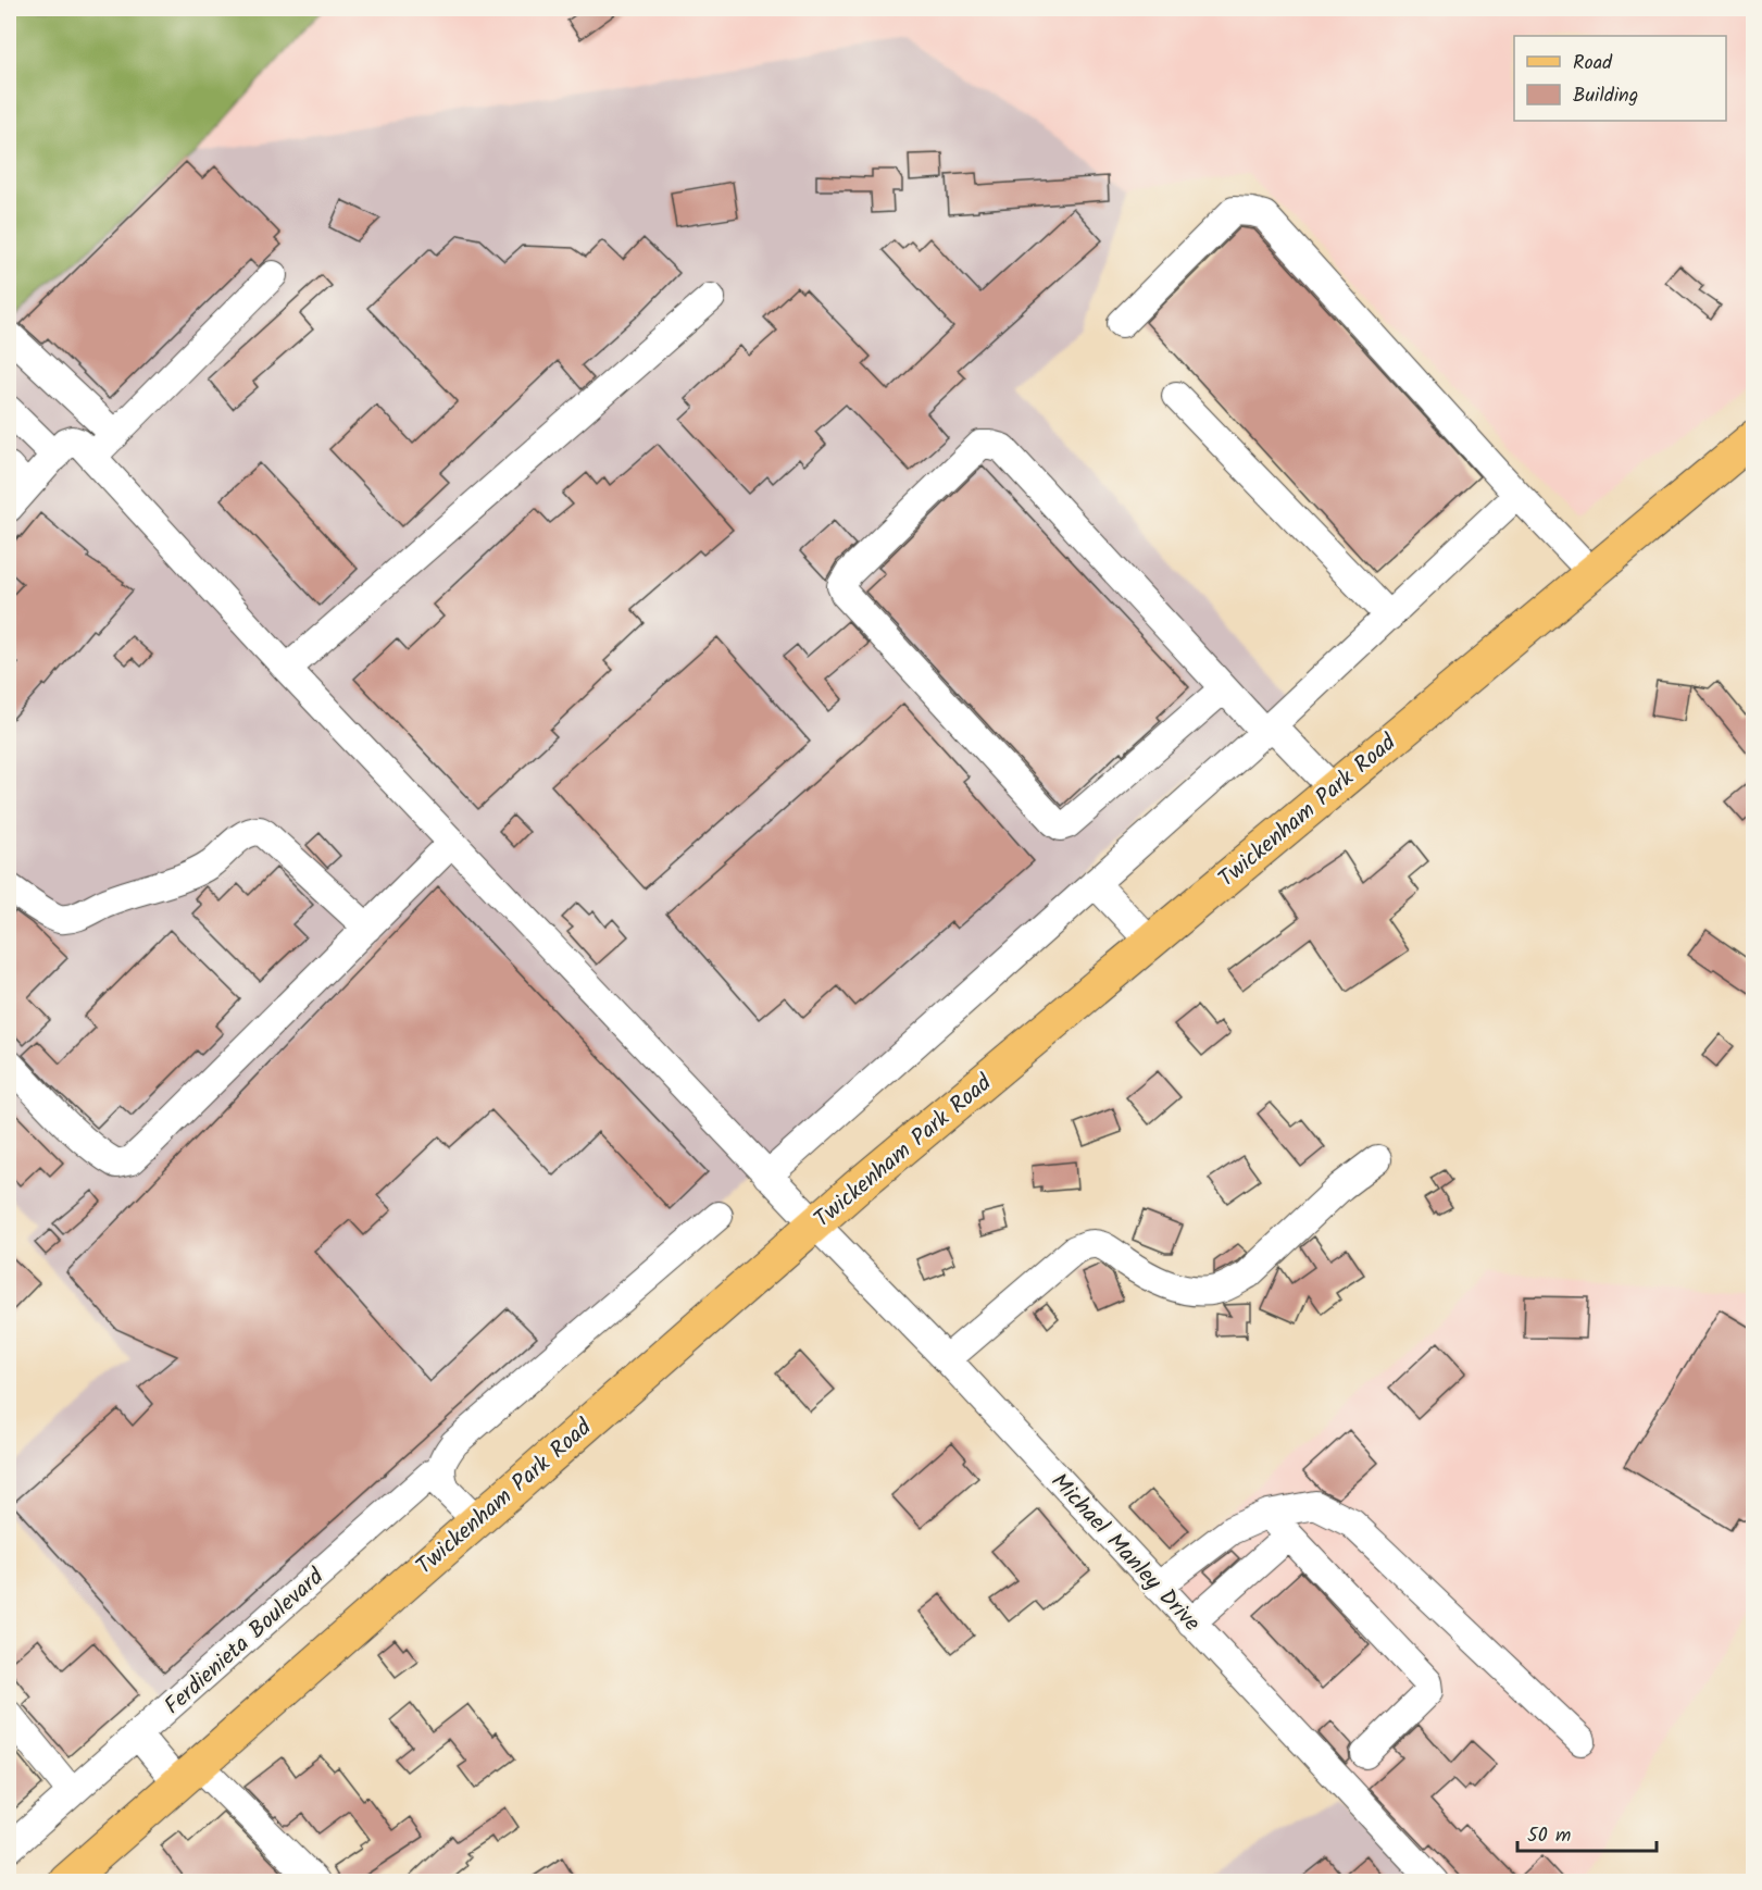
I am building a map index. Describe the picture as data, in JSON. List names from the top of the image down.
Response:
{
  "streets": {
    "main road": ["Twickenham Park Road"],
    "street": ["Michael Manley Drive", "Ferdienieta Boulevard"]
  },
  "crossings": [
    ["Twickenham Park Road", "Michael Manley Drive"],
    ["Twickenham Park Road", "Ferdienieta Boulevard"]
  ],
  "legend": ["Road", "Building"],
  "scale_bar": "50 m"
}
